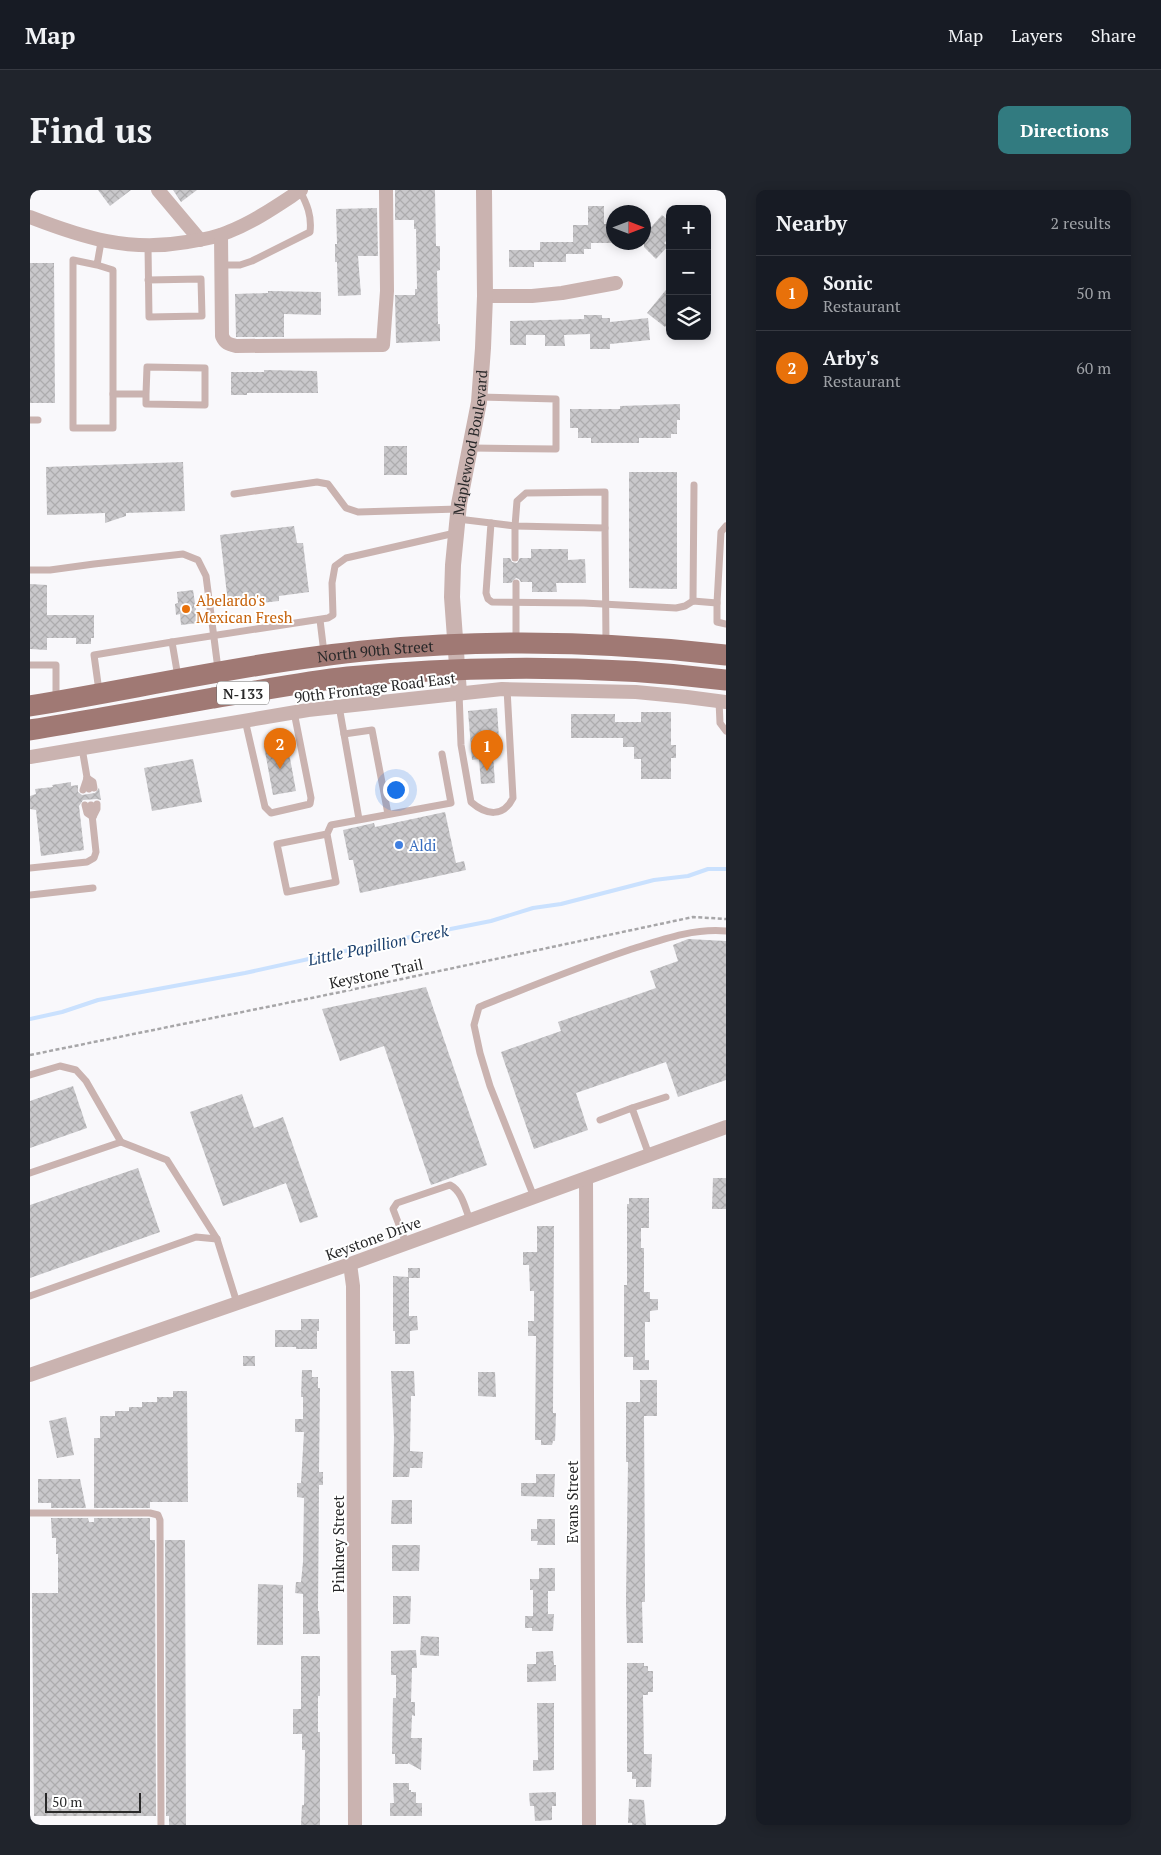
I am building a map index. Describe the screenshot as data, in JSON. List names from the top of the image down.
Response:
{
  "streets": {
    "main road": ["North 90th Street", "N-133"],
    "street": [
      "Maplewood Boulevard",
      "90th Frontage Road East",
      "Keystone Drive",
      "Evans Street",
      "Pinkney Street"
    ],
    "path": ["Keystone Trail"]
  },
  "crossings": [
    ["Maplewood Boulevard", "North 90th Street"],
    ["Maplewood Boulevard", "90th Frontage Road East"],
    ["Keystone Drive", "Evans Street"],
    ["Keystone Drive", "Pinkney Street"]
  ],
  "water": ["Little Papillion Creek"],
  "places": ["Abelardo's Mexican Fresh", "Aldi"],
  "scale_bar": "50 m",
  "north": "right",
  "page": {
    "header": "Map",
    "nav": ["Map", "Layers", "Share"],
    "buttons": "Directions",
    "title": "Find us",
    "heading": ["Nearby", "2 results"],
    "map_buttons": ["+", "−"],
    "list": [
      {
        "mark": "1",
        "name": "Sonic",
        "note": "Restaurant",
        "value": "50 m"
      },
      {
        "mark": "2",
        "name": "Arby's",
        "note": "Restaurant",
        "value": "60 m"
      }
    ],
    "pins": ["2", "1"],
    "scale": "50 m"
  }
}
